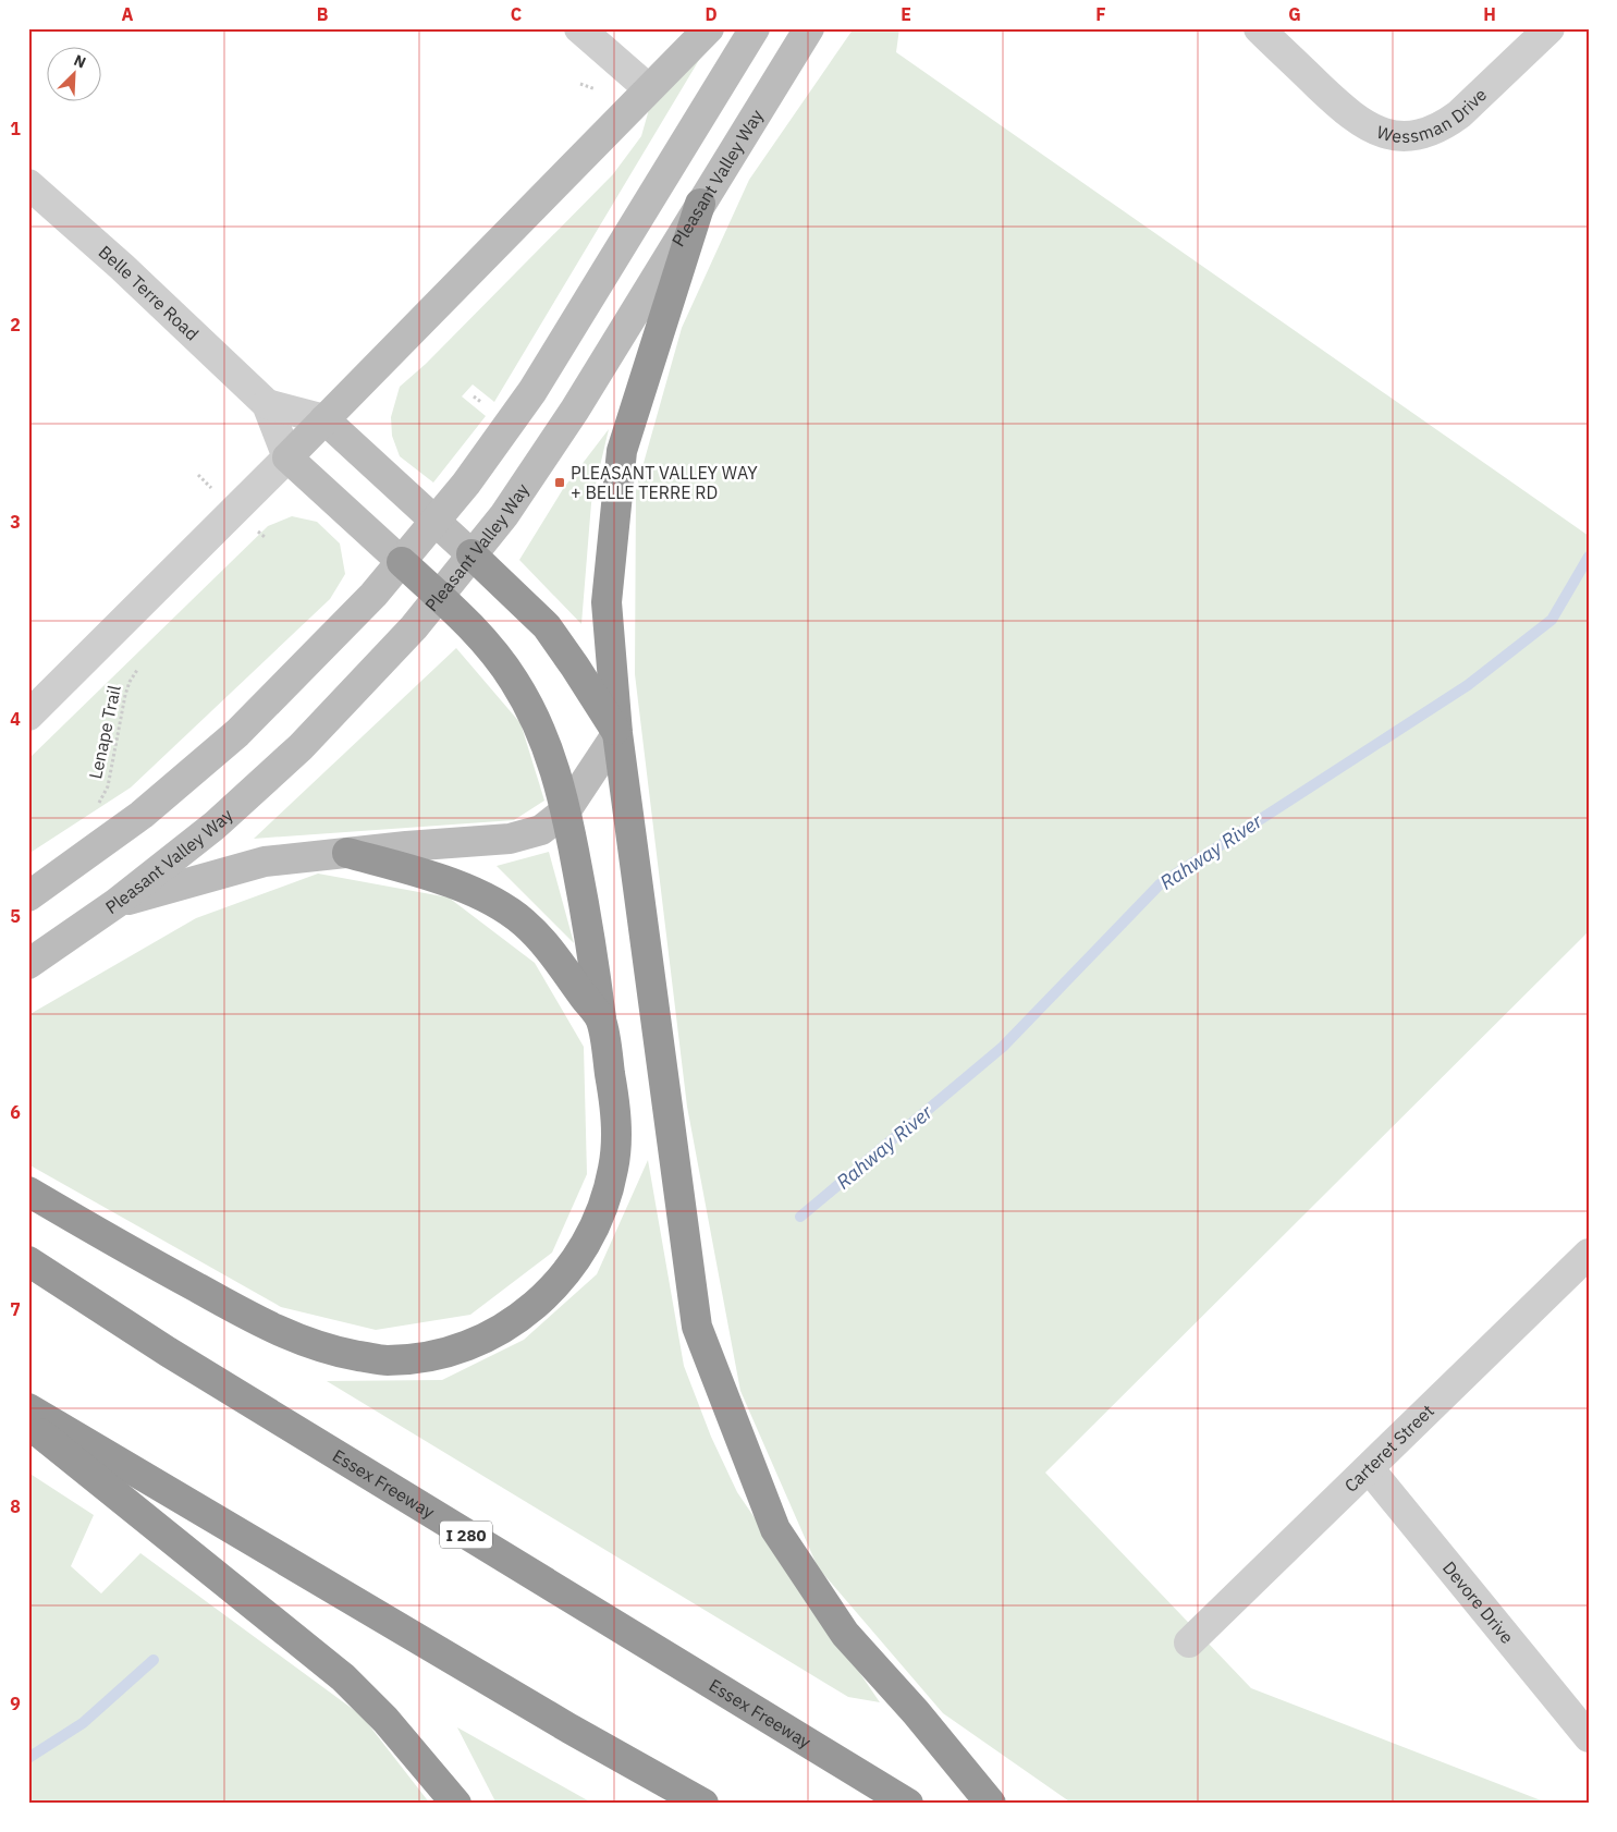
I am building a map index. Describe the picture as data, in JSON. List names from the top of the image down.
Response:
{
  "streets": {
    "highway": ["Essex Freeway", "I 280"],
    "main road": ["Pleasant Valley Way", "Belle Terre Road"],
    "street": ["Wessman Drive", "Carteret Street", "Devore Drive"],
    "path": ["Lenape Trail"]
  },
  "crossings": [
    ["Pleasant Valley Way", "Belle Terre Road"],
    ["Carteret Street", "Devore Drive"]
  ],
  "water": ["Rahway River"],
  "places": {
    "transit": ["PLEASANT VALLEY WAY + BELLE TERRE RD"]
  },
  "north": "top right",
  "grid": {
    "columns": [
      "A",
      "B",
      "C",
      "D",
      "E",
      "F",
      "G",
      "H"
    ],
    "rows": [
      "1",
      "2",
      "3",
      "4",
      "5",
      "6",
      "7",
      "8",
      "9"
    ]
  }
}
